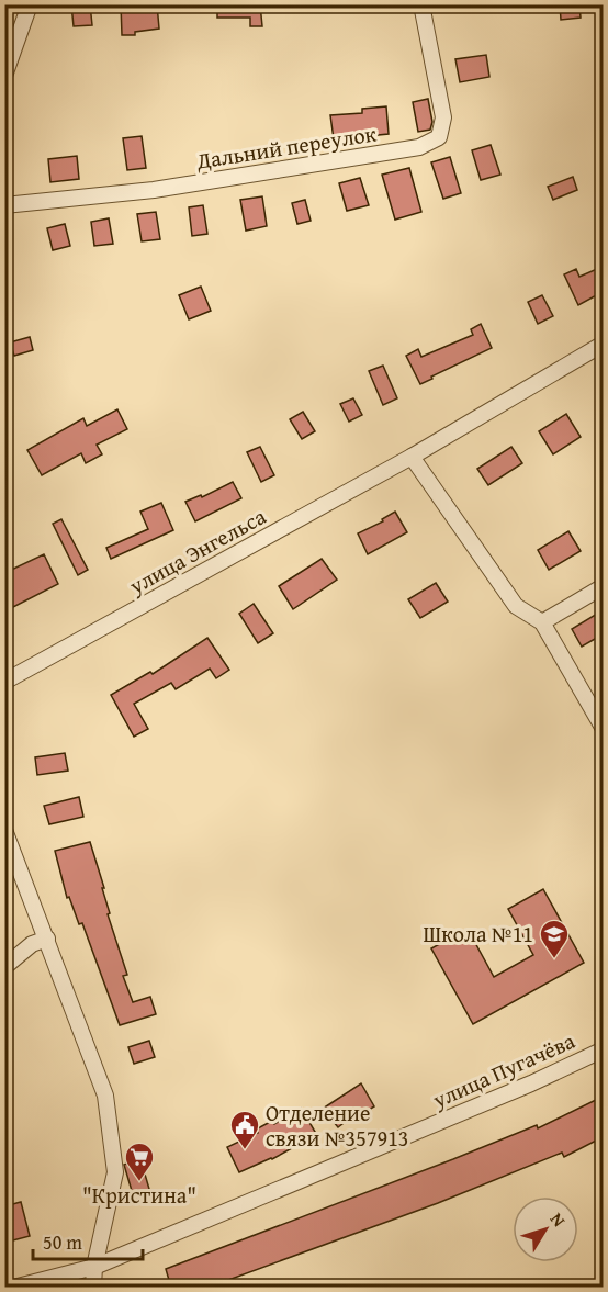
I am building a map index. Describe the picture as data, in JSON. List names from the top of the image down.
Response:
{
  "streets": {
    "street": ["Дальний переулок", "улица Энгельса", "улица Пугачёва"]
  },
  "places": {
    "school or university": ["Школа №11"],
    "public building": ["Отделение связи №357913"],
    "supermarket": ["\"Кристина\""]
  },
  "scale_bar": "50 m",
  "north": "top right"
}
